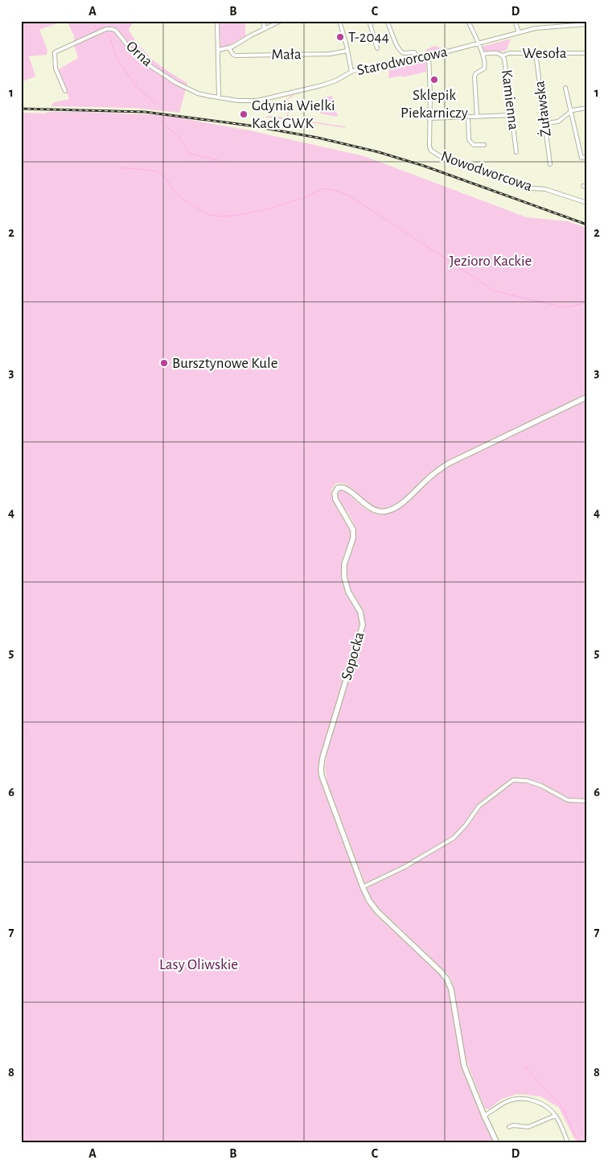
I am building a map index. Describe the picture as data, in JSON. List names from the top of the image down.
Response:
{
  "streets": {
    "main road": ["Sopocka"],
    "street": [
      "Wesoła",
      "Orna",
      "Mała",
      "Starodworcowa",
      "Kamienna",
      "Żuławska",
      "Nowodworcowa"
    ]
  },
  "crossings": [
    ["Wesoła", "Kamienna"],
    ["Wesoła", "Żuławska"],
    ["Orna", "Starodworcowa"],
    ["Starodworcowa", "Kamienna"],
    ["Starodworcowa", "Nowodworcowa"]
  ],
  "parks": ["Jezioro Kackie", "Lasy Oliwskie"],
  "places": [
    "T-2044",
    "Sklepik Piekarniczy",
    "Gdynia Wielki Kack GWK",
    "Bursztynowe Kule"
  ],
  "grid": {
    "columns": [
      "A",
      "B",
      "C",
      "D"
    ],
    "rows": [
      "1",
      "2",
      "3",
      "4",
      "5",
      "6",
      "7",
      "8"
    ]
  }
}
